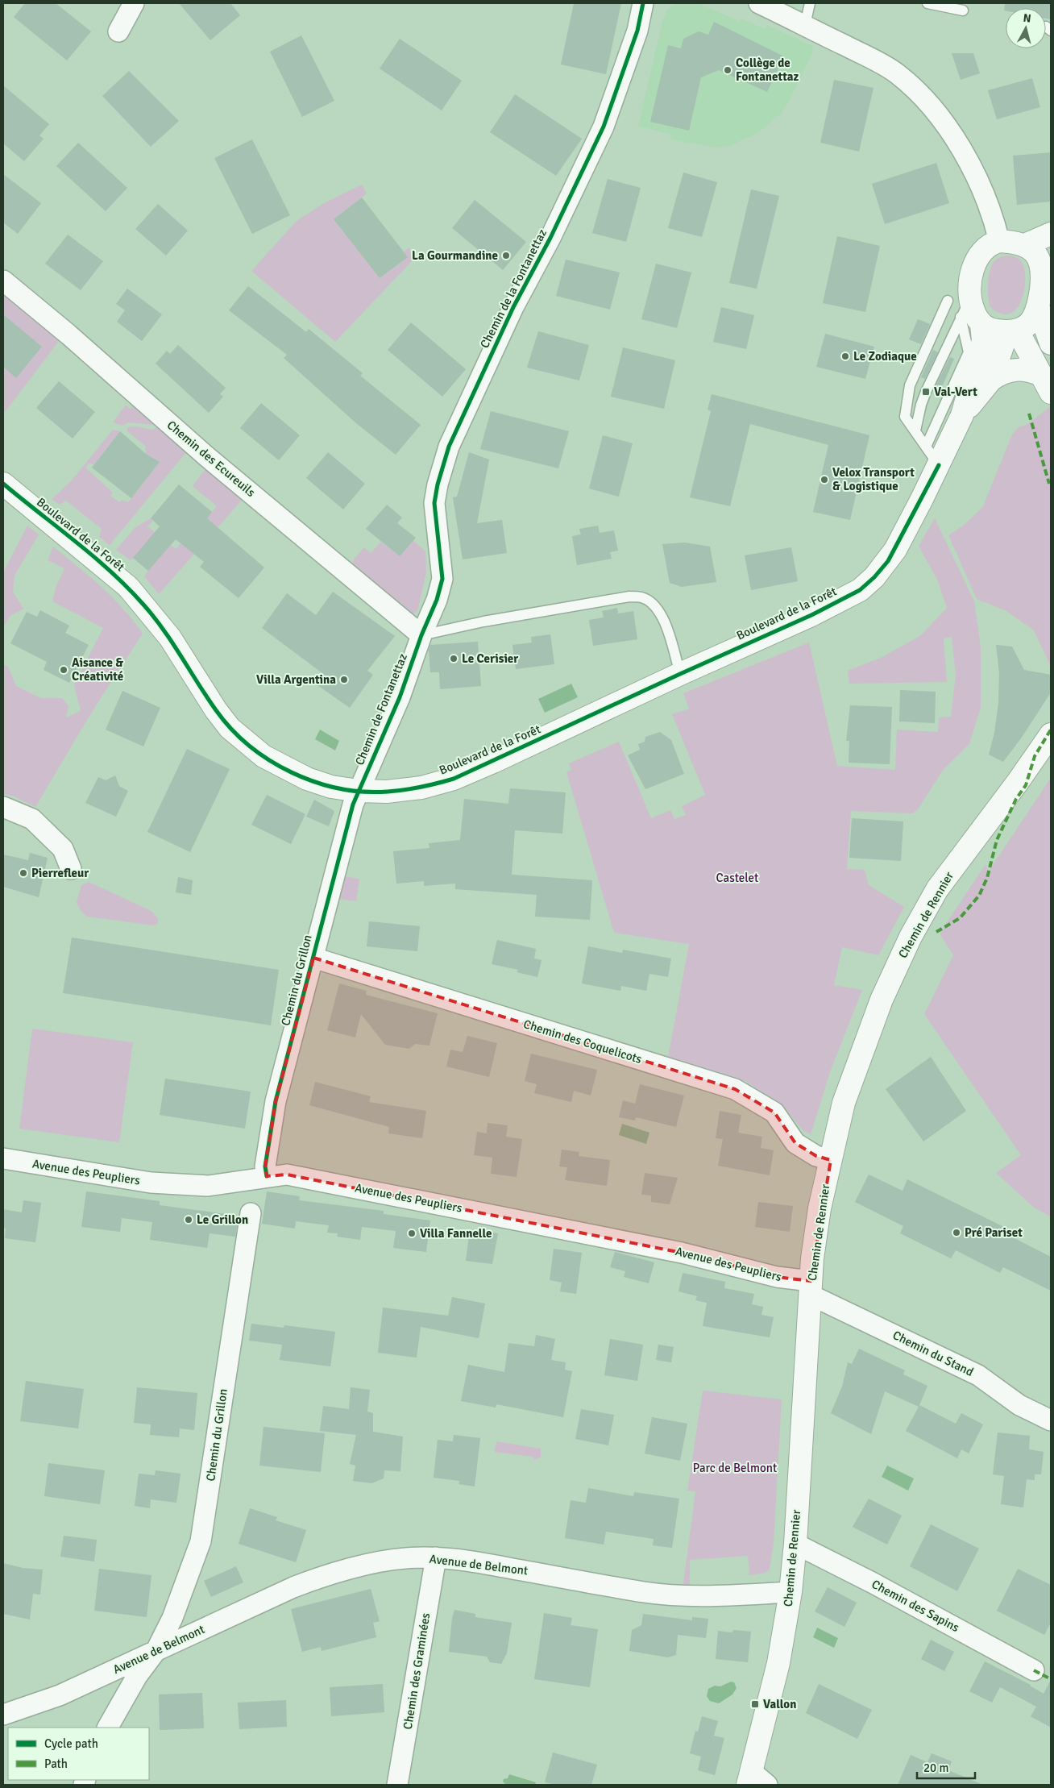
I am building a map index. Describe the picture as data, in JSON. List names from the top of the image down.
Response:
{
  "streets": {
    "street": [
      "Chemin de la Fontanettaz",
      "Chemin des Ecureuils",
      "Boulevard de la Forêt",
      "Chemin de Fontanettaz",
      "Chemin de Rennier",
      "Chemin du Grillon",
      "Chemin des Coquelicots",
      "Avenue des Peupliers",
      "Chemin du Stand",
      "Avenue de Belmont",
      "Chemin des Sapins",
      "Chemin des Graminées"
    ]
  },
  "crossings": [
    ["Chemin de la Fontanettaz", "Chemin des Ecureuils"],
    ["Chemin de la Fontanettaz", "Chemin de Fontanettaz"],
    ["Chemin des Ecureuils", "Chemin de Fontanettaz"],
    ["Boulevard de la Forêt", "Chemin de Fontanettaz"],
    ["Boulevard de la Forêt", "Chemin du Grillon"],
    ["Chemin de Fontanettaz", "Chemin du Grillon"],
    ["Chemin de Rennier", "Chemin des Coquelicots"],
    ["Chemin de Rennier", "Avenue des Peupliers"],
    ["Chemin de Rennier", "Chemin du Stand"],
    ["Chemin de Rennier", "Avenue de Belmont"],
    ["Chemin de Rennier", "Chemin des Sapins"],
    ["Chemin du Grillon", "Chemin des Coquelicots"],
    ["Chemin du Grillon", "Avenue des Peupliers"],
    ["Chemin du Grillon", "Avenue de Belmont"],
    ["Avenue des Peupliers", "Chemin du Stand"],
    ["Avenue de Belmont", "Chemin des Graminées"]
  ],
  "parks": ["Castelet", "Parc de Belmont"],
  "places": {
    "other": [
      "Collège de Fontanettaz",
      "La Gourmandine",
      "Le Zodiaque",
      "Velox Transport & Logistique",
      "Le Cerisier",
      "Aisance & Créativité",
      "Villa Argentina",
      "Pierrefleur",
      "Le Grillon",
      "Pré Pariset",
      "Villa Fannelle"
    ],
    "transit": ["Val-Vert", "Vallon"]
  },
  "legend": ["Cycle path", "Path"],
  "scale_bar": "20 m",
  "north": "top"
}
